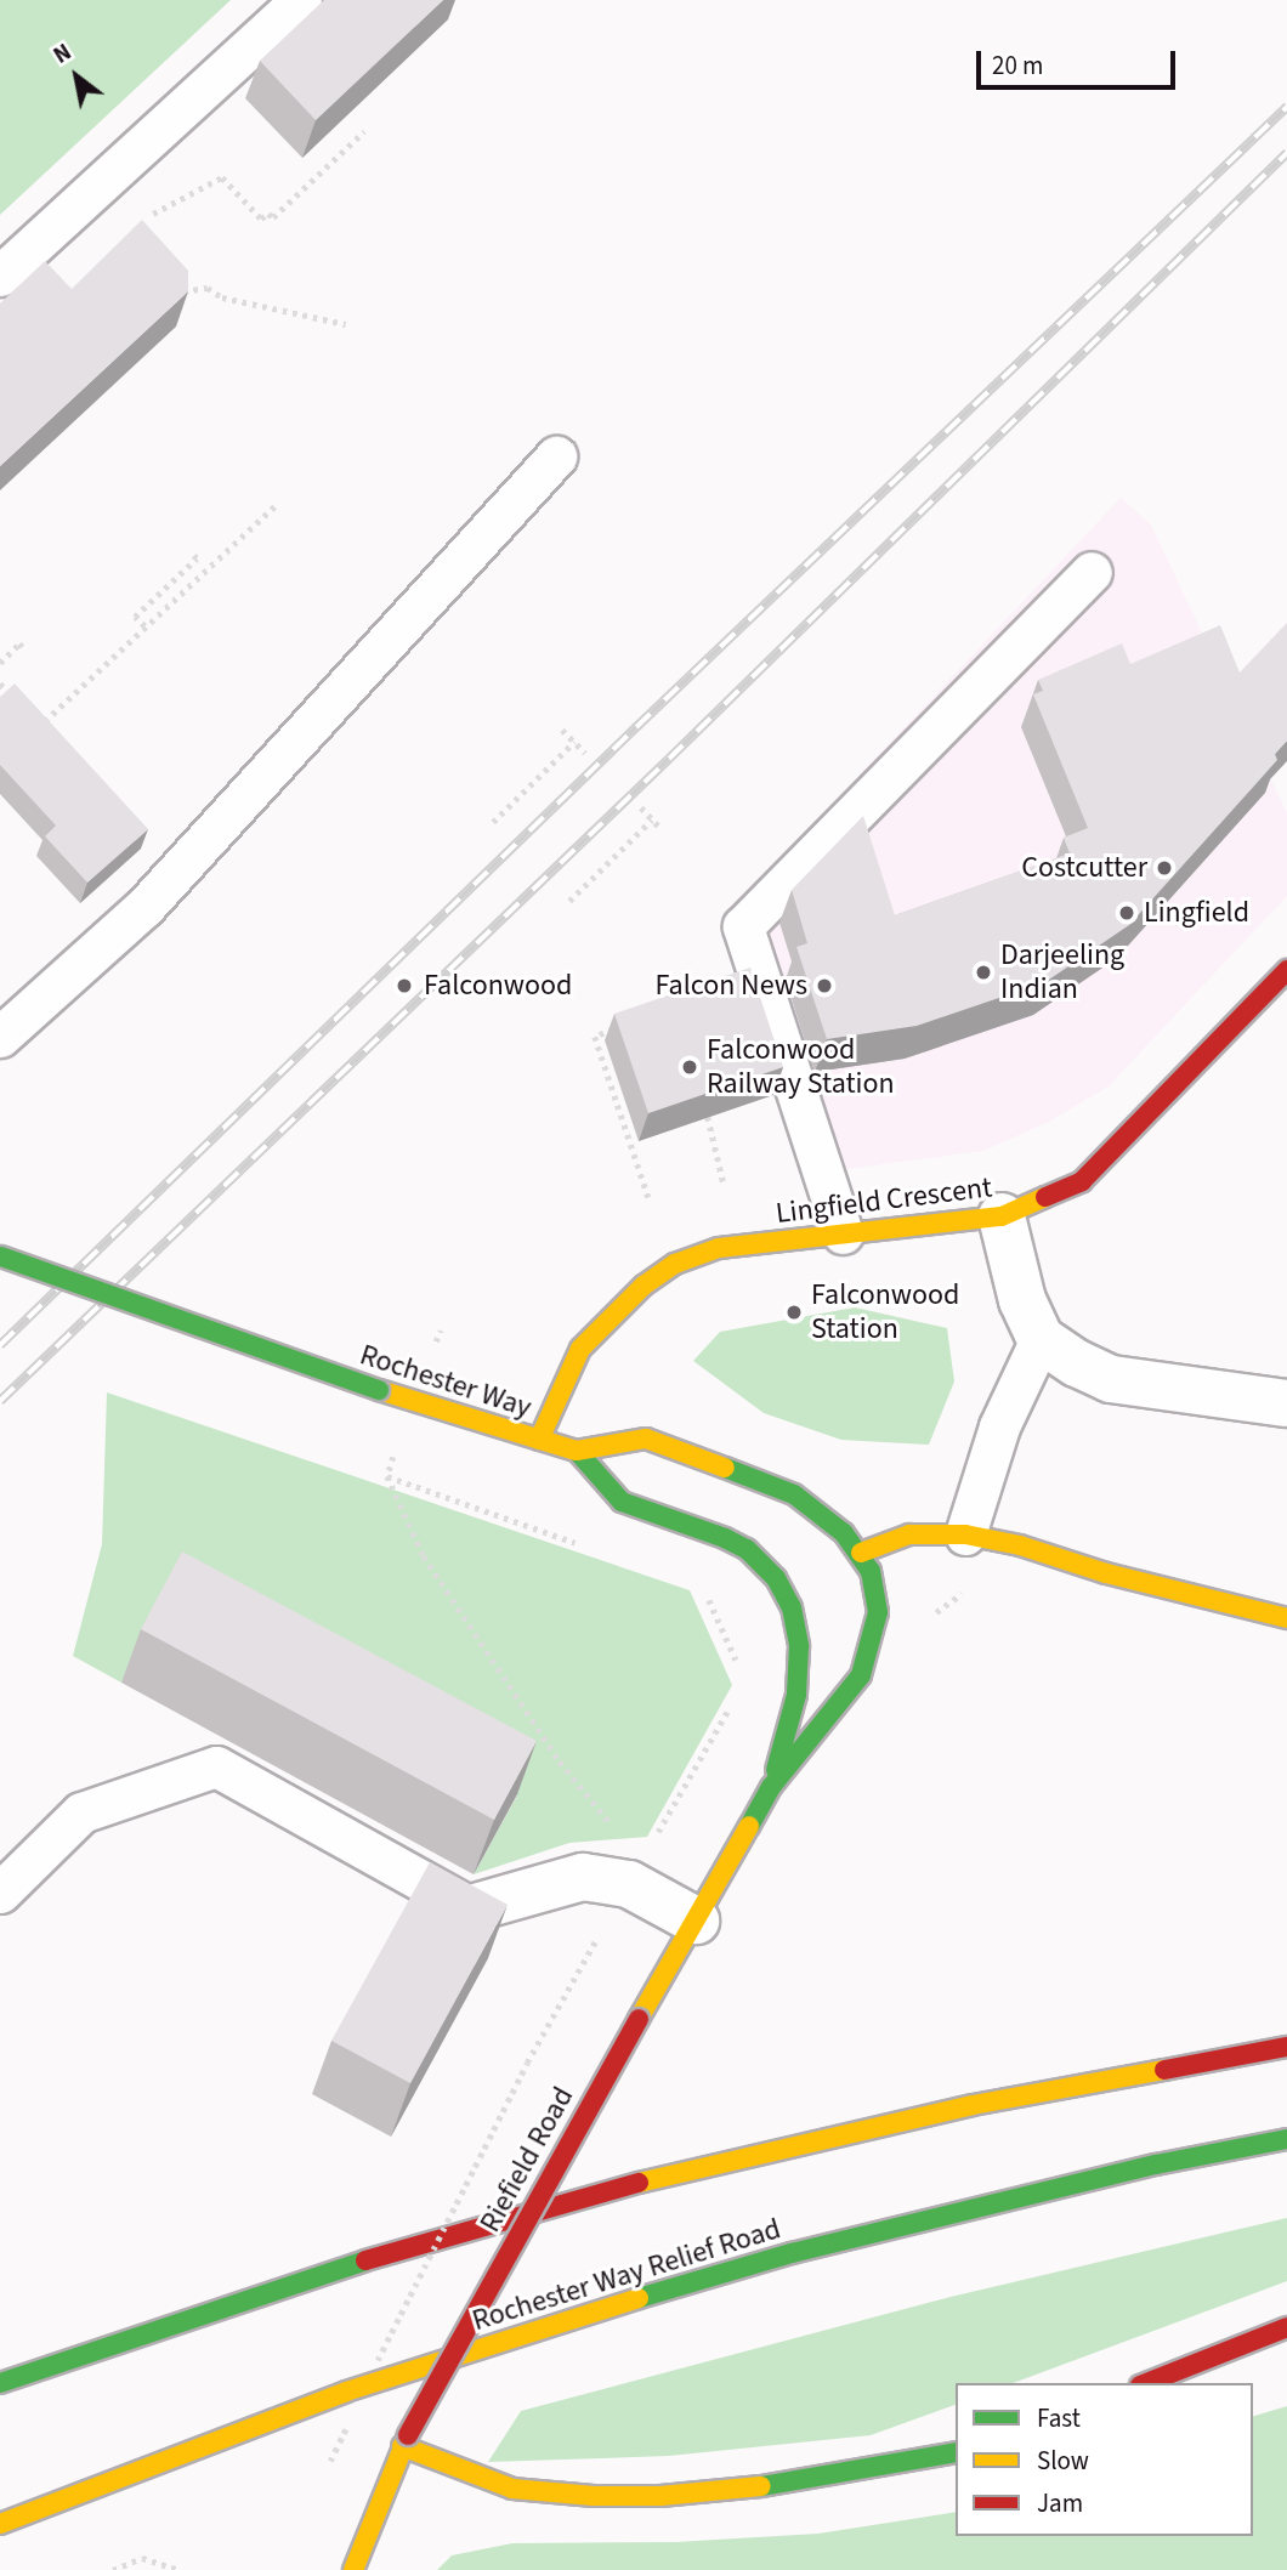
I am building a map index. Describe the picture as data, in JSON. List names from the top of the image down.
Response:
{
  "streets": {
    "main road": [
      "Lingfield Crescent",
      "Rochester Way",
      "Riefield Road",
      "Rochester Way Relief Road"
    ]
  },
  "crossings": [
    ["Lingfield Crescent", "Rochester Way"],
    ["Rochester Way", "Riefield Road"]
  ],
  "places": [
    "Costcutter",
    "Lingfield",
    "Darjeeling Indian",
    "Falconwood",
    "Falcon News",
    "Falconwood Railway Station",
    "Falconwood Station"
  ],
  "legend": ["Fast", "Slow", "Jam"],
  "scale_bar": "20 m",
  "north": "top left"
}
